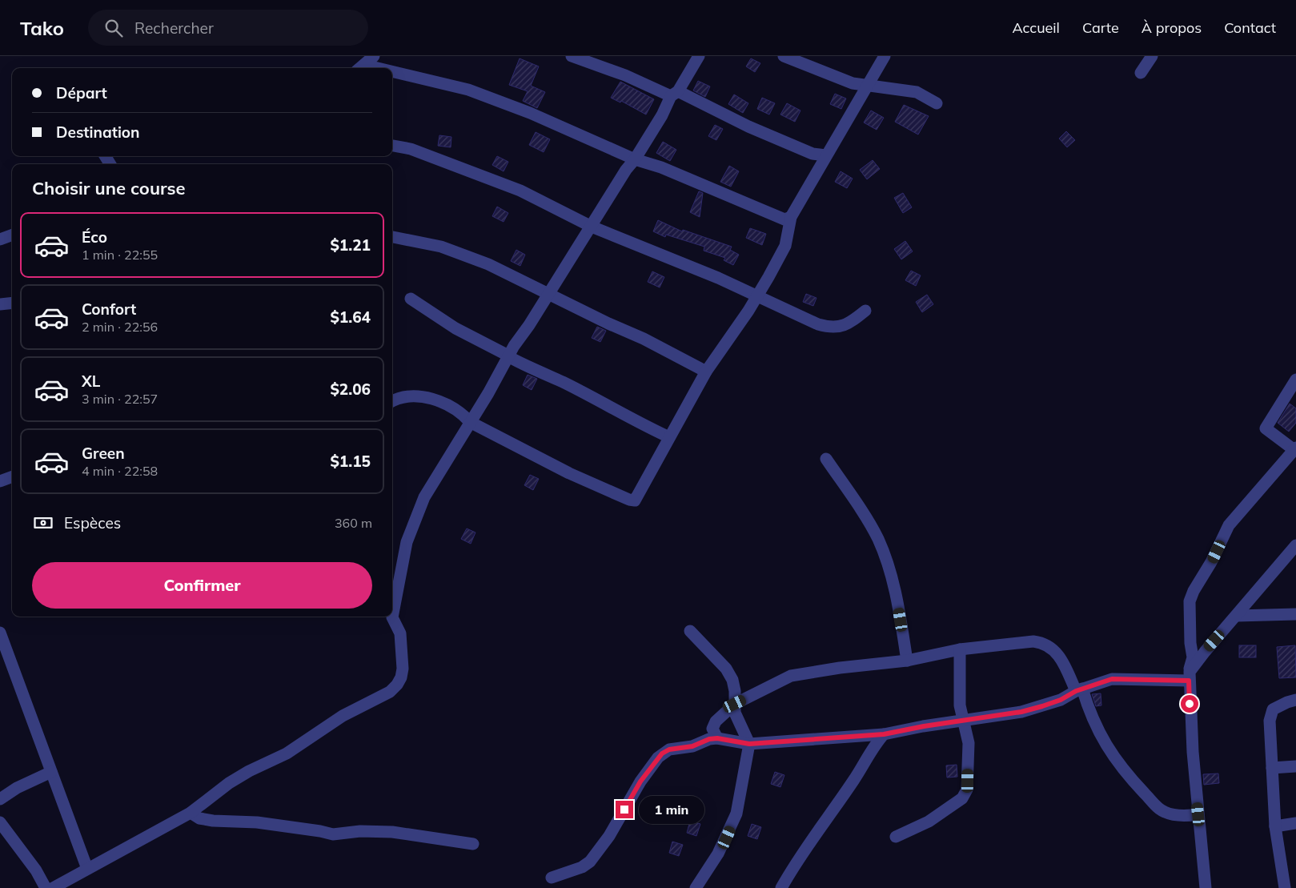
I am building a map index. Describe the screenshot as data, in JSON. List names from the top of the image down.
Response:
{
  "page": {
    "header": "Tako",
    "search": "Rechercher",
    "nav": [
      "Accueil",
      "Carte",
      "À propos",
      "Contact"
    ],
    "banner": ["Départ", "Destination"],
    "heading": "Choisir une course",
    "list": [
      {
        "name": "Éco",
        "note": "1 min · 22:55",
        "value": "$1.21"
      },
      {
        "name": "Confort",
        "note": "2 min · 22:56",
        "value": "$1.64"
      },
      {
        "name": "XL",
        "note": "3 min · 22:57",
        "value": "$2.06"
      },
      {
        "name": "Green",
        "note": "4 min · 22:58",
        "value": "$1.15"
      }
    ],
    "pay": ["Espèces", "360 m"],
    "buttons": "Confirmer",
    "bubble": "1 min"
  }
}
